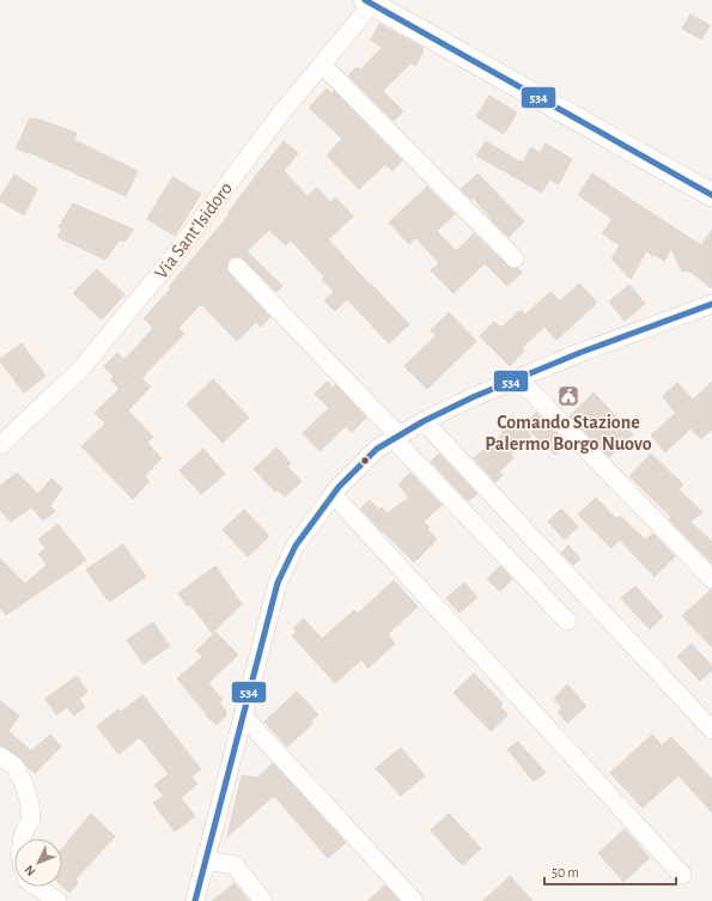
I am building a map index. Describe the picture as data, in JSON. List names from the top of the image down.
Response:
{
  "streets": {
    "street": ["Via Sant'Isidoro"]
  },
  "places": {
    "public building": ["Comando Stazione Palermo Borgo Nuovo"]
  },
  "lines": ["transit line 534"],
  "scale_bar": "50 m",
  "north": "bottom left"
}
